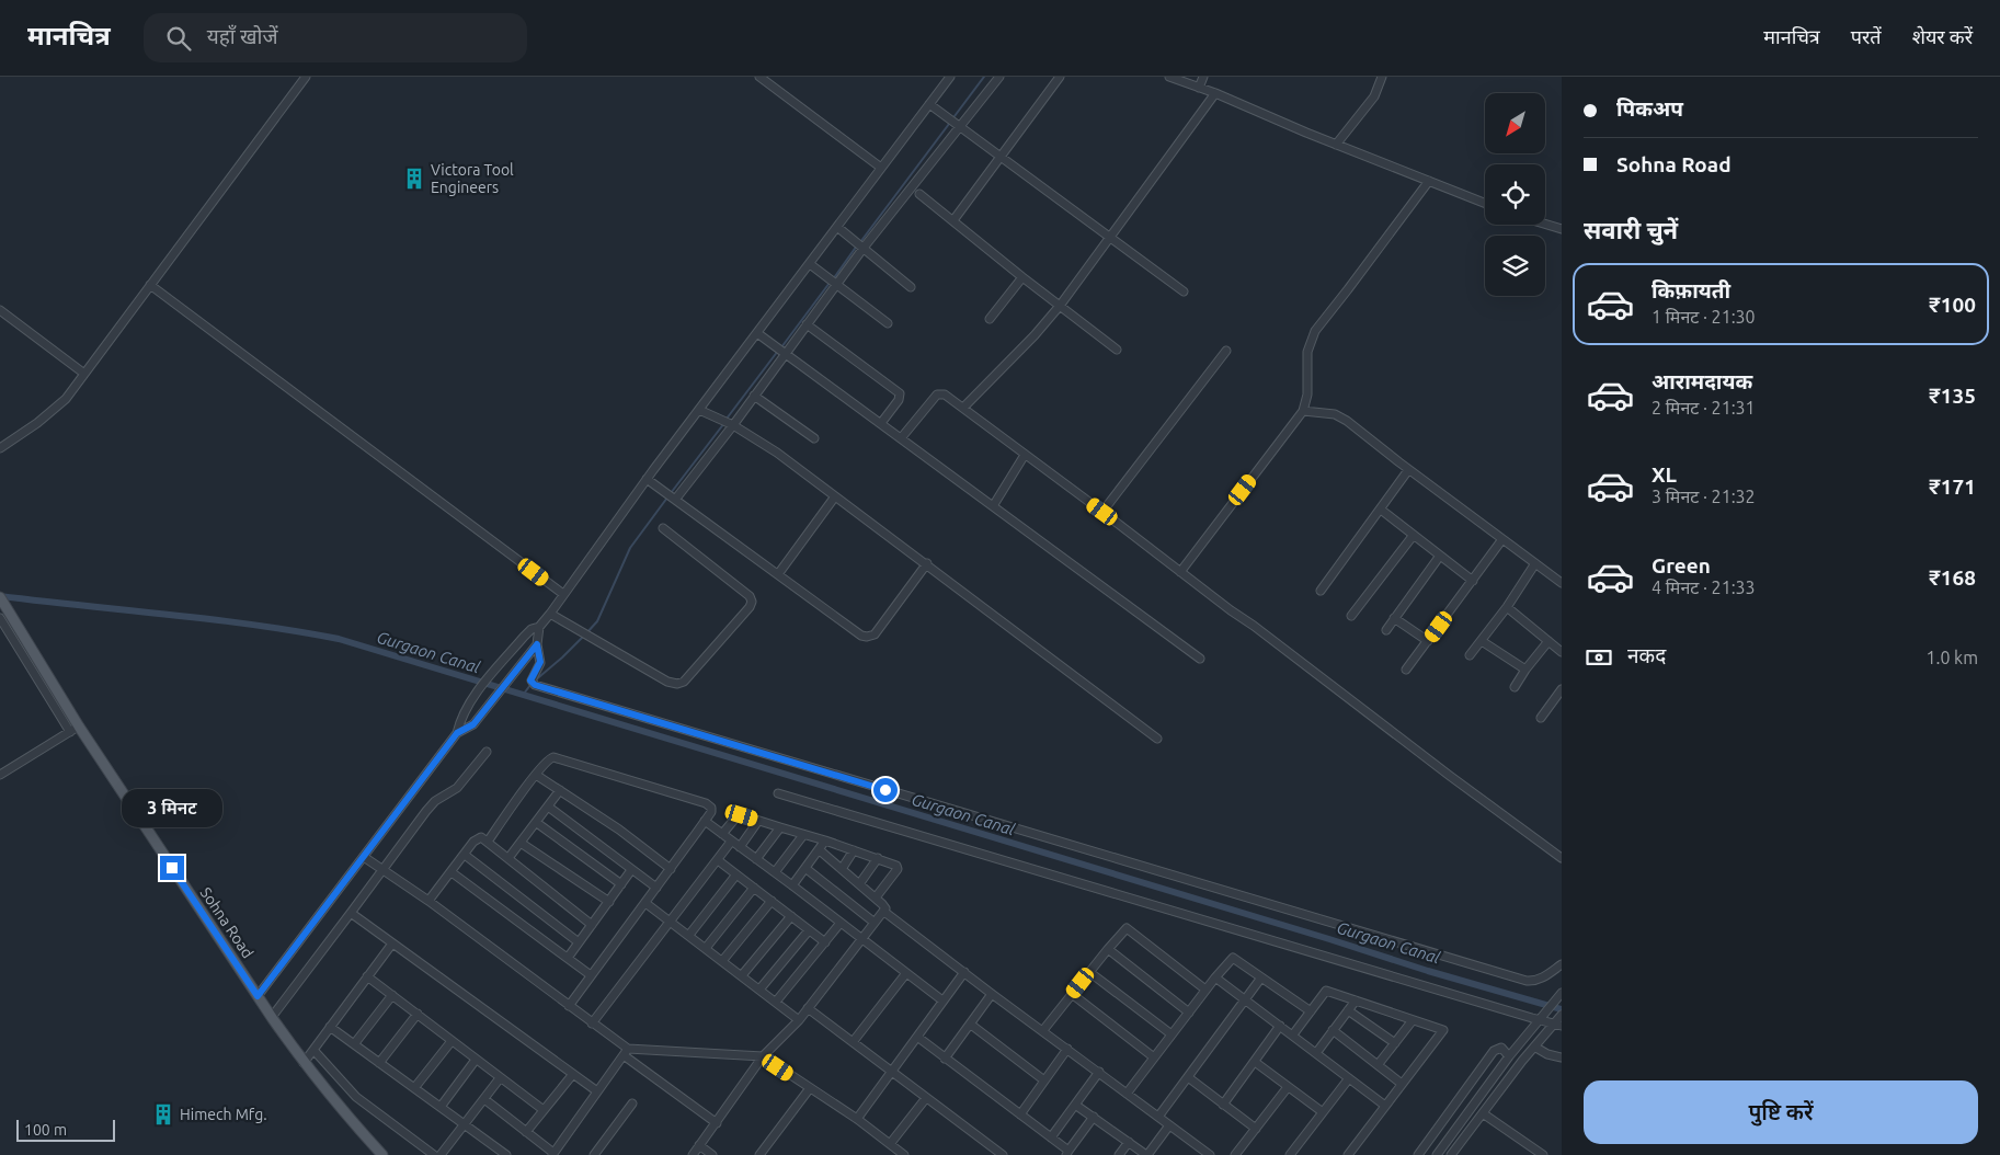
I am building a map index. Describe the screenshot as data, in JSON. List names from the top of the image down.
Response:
{
  "streets": {
    "main road": ["Sohna Road"]
  },
  "water": ["Gurgaon Canal"],
  "places": {
    "building": ["Victora Tool Engineers", "Himech Mfg."]
  },
  "scale_bar": "100 m",
  "north": "bottom left",
  "page": {
    "header": "मानचित्र",
    "search": "यहाँ खोजें",
    "nav": ["मानचित्र", "परतें", "शेयर करें"],
    "banner": ["पिकअप", "Sohna Road"],
    "heading": "सवारी चुनें",
    "list": [
      {
        "name": "किफ़ायती",
        "note": "1 मिनट · 21:30",
        "value": "₹100"
      },
      {
        "name": "आरामदायक",
        "note": "2 मिनट · 21:31",
        "value": "₹135"
      },
      {
        "name": "XL",
        "note": "3 मिनट · 21:32",
        "value": "₹171"
      },
      {
        "name": "Green",
        "note": "4 मिनट · 21:33",
        "value": "₹168"
      }
    ],
    "pay": ["नकद", "1.0 km"],
    "bubble": "3 मिनट",
    "buttons": "पुष्टि करें",
    "scale": "100 m"
  }
}
